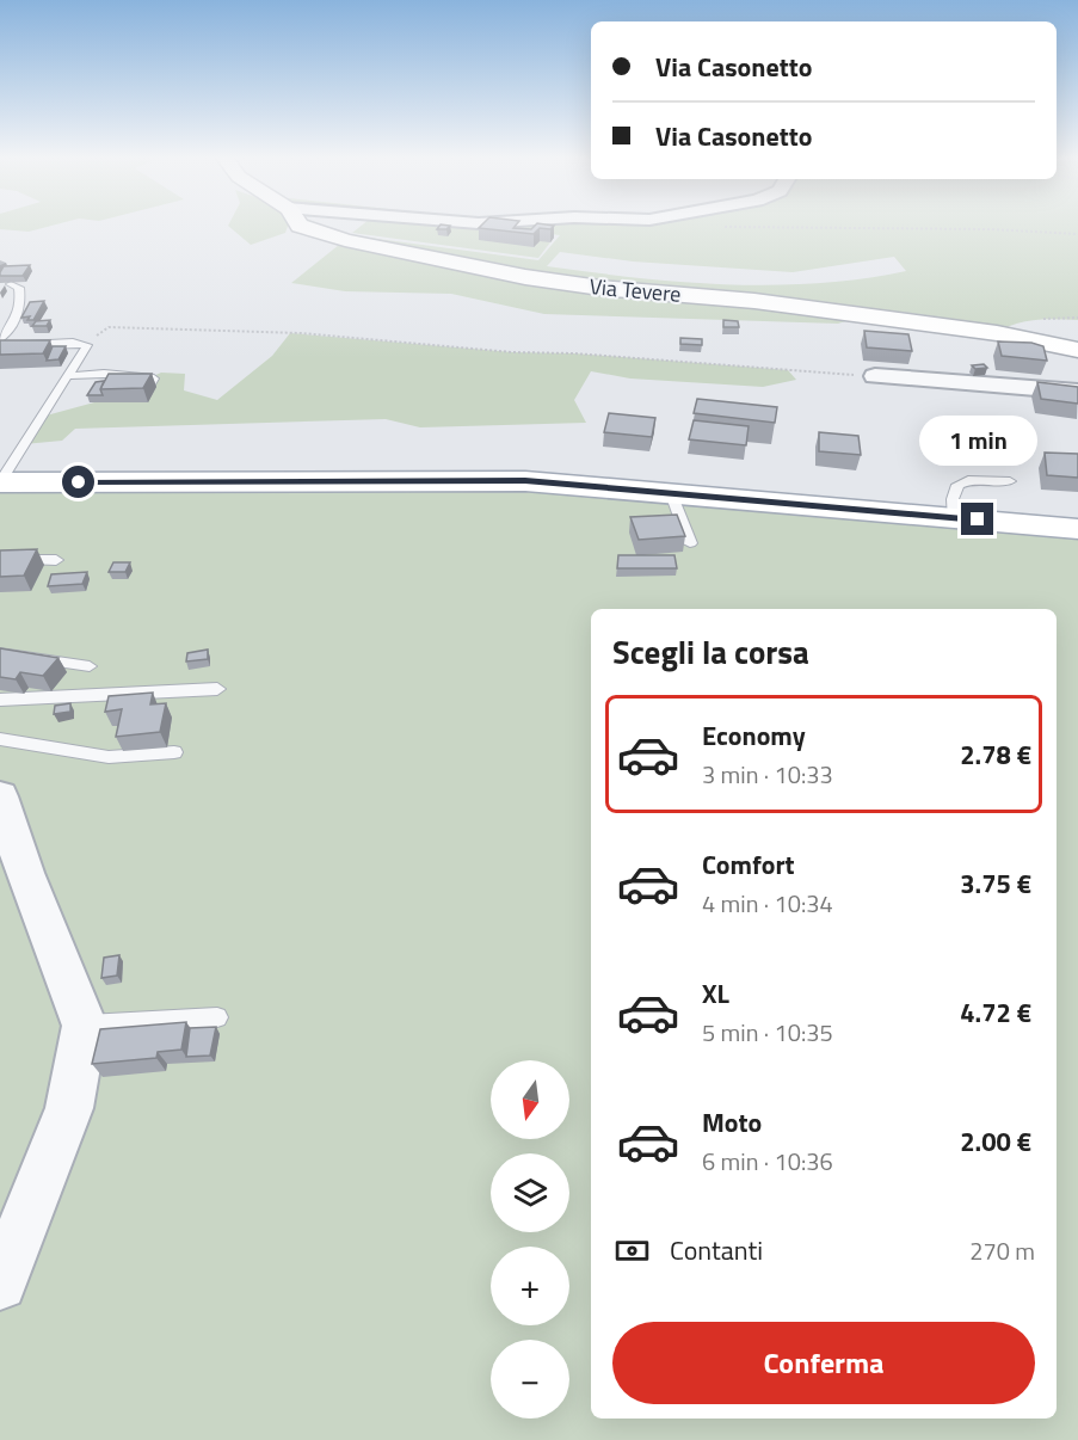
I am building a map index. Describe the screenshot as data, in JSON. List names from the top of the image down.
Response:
{
  "streets": {
    "main road": ["Via Tevere"]
  },
  "north": "bottom",
  "page": {
    "banner": ["Via Casonetto", "Via Casonetto"],
    "bubble": "1 min",
    "heading": "Scegli la corsa",
    "list": [
      {
        "name": "Economy",
        "note": "3 min · 10:33",
        "value": "2.78 €"
      },
      {
        "name": "Comfort",
        "note": "4 min · 10:34",
        "value": "3.75 €"
      },
      {
        "name": "XL",
        "note": "5 min · 10:35",
        "value": "4.72 €"
      },
      {
        "name": "Moto",
        "note": "6 min · 10:36",
        "value": "2.00 €"
      }
    ],
    "map_buttons": ["+", "−"],
    "pay": ["Contanti", "270 m"],
    "buttons": "Conferma"
  }
}
